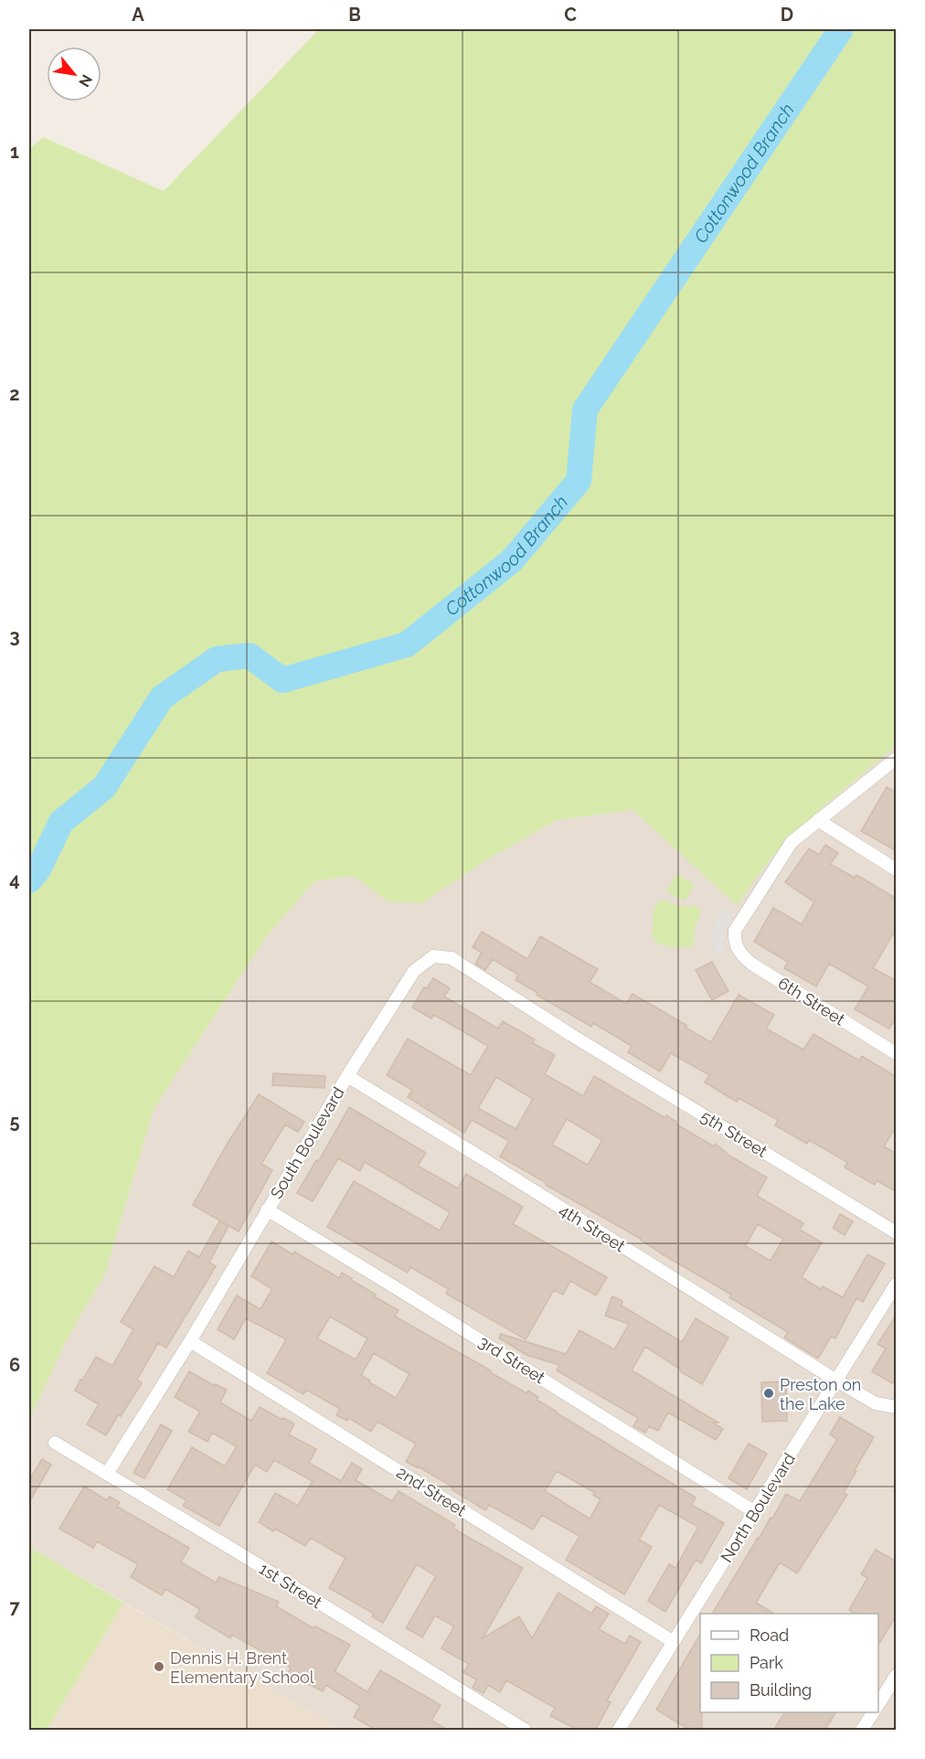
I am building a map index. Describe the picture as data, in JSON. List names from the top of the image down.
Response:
{
  "streets": {
    "street": [
      "6th Street",
      "5th Street",
      "South Boulevard",
      "4th Street",
      "3rd Street",
      "2nd Street",
      "North Boulevard",
      "1st Street"
    ]
  },
  "crossings": [
    ["5th Street", "South Boulevard"],
    ["South Boulevard", "4th Street"],
    ["South Boulevard", "3rd Street"],
    ["South Boulevard", "2nd Street"],
    ["South Boulevard", "1st Street"],
    ["4th Street", "North Boulevard"],
    ["3rd Street", "North Boulevard"],
    ["2nd Street", "North Boulevard"]
  ],
  "water": ["Cottonwood Branch"],
  "places": ["Preston on the Lake", "Dennis H. Brent Elementary School"],
  "legend": ["Road", "Park", "Building"],
  "north": "bottom right",
  "grid": {
    "columns": [
      "A",
      "B",
      "C",
      "D"
    ],
    "rows": [
      "1",
      "2",
      "3",
      "4",
      "5",
      "6",
      "7"
    ]
  }
}
